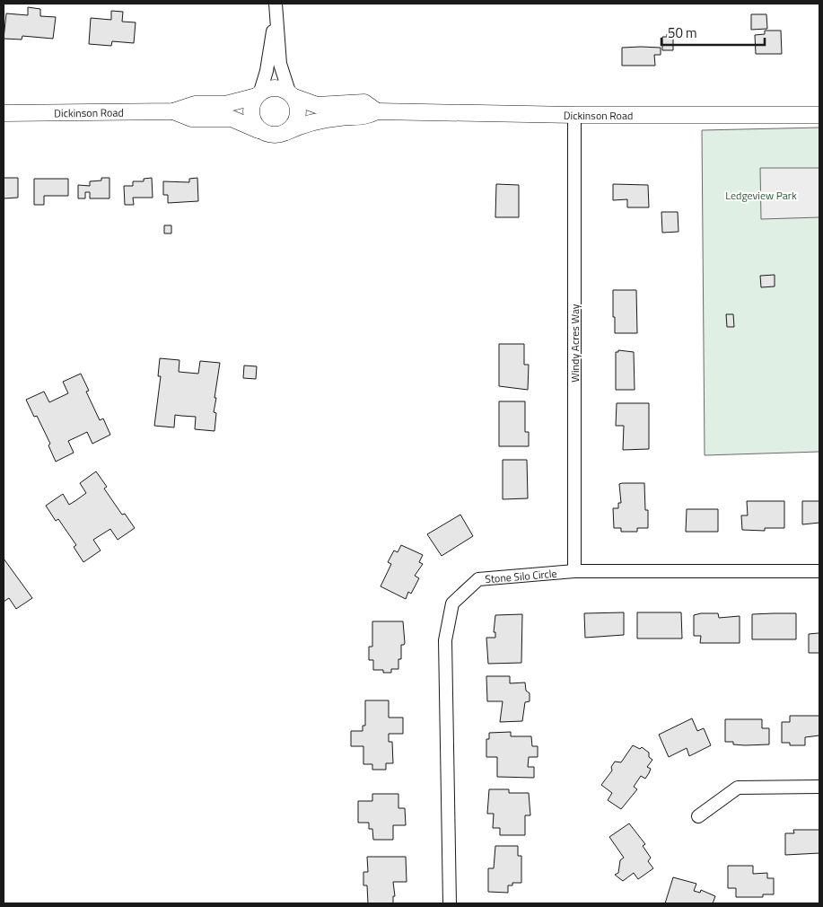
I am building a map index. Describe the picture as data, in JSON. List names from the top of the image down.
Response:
{
  "streets": {
    "street": ["Dickinson Road", "Windy Acres Way", "Stone Silo Circle"]
  },
  "crossings": [
    ["Dickinson Road", "Windy Acres Way"],
    ["Windy Acres Way", "Stone Silo Circle"]
  ],
  "parks": ["Ledgeview Park"],
  "scale_bar": "50 m"
}
